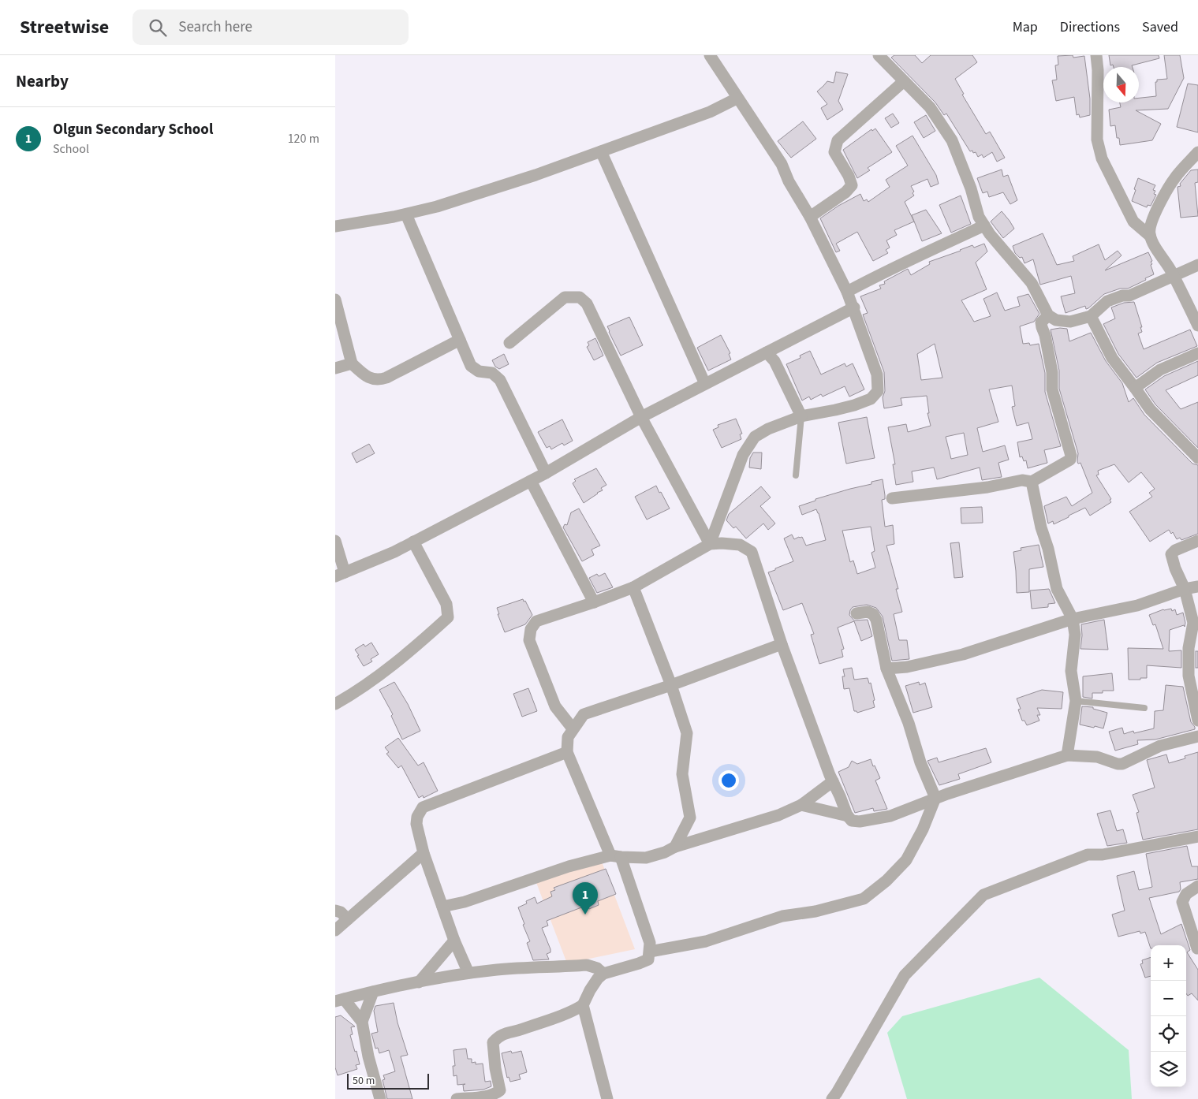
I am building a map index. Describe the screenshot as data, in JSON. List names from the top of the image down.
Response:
{
  "scale_bar": "50 m",
  "north": "bottom",
  "page": {
    "header": "Streetwise",
    "search": "Search here",
    "nav": ["Map", "Directions", "Saved"],
    "heading": "Nearby",
    "list": [
      {
        "mark": "1",
        "name": "Olgun Secondary School",
        "note": "School",
        "value": "120 m"
      }
    ],
    "pins": "1",
    "map_buttons": ["+", "−"],
    "scale": "50 m"
  }
}
